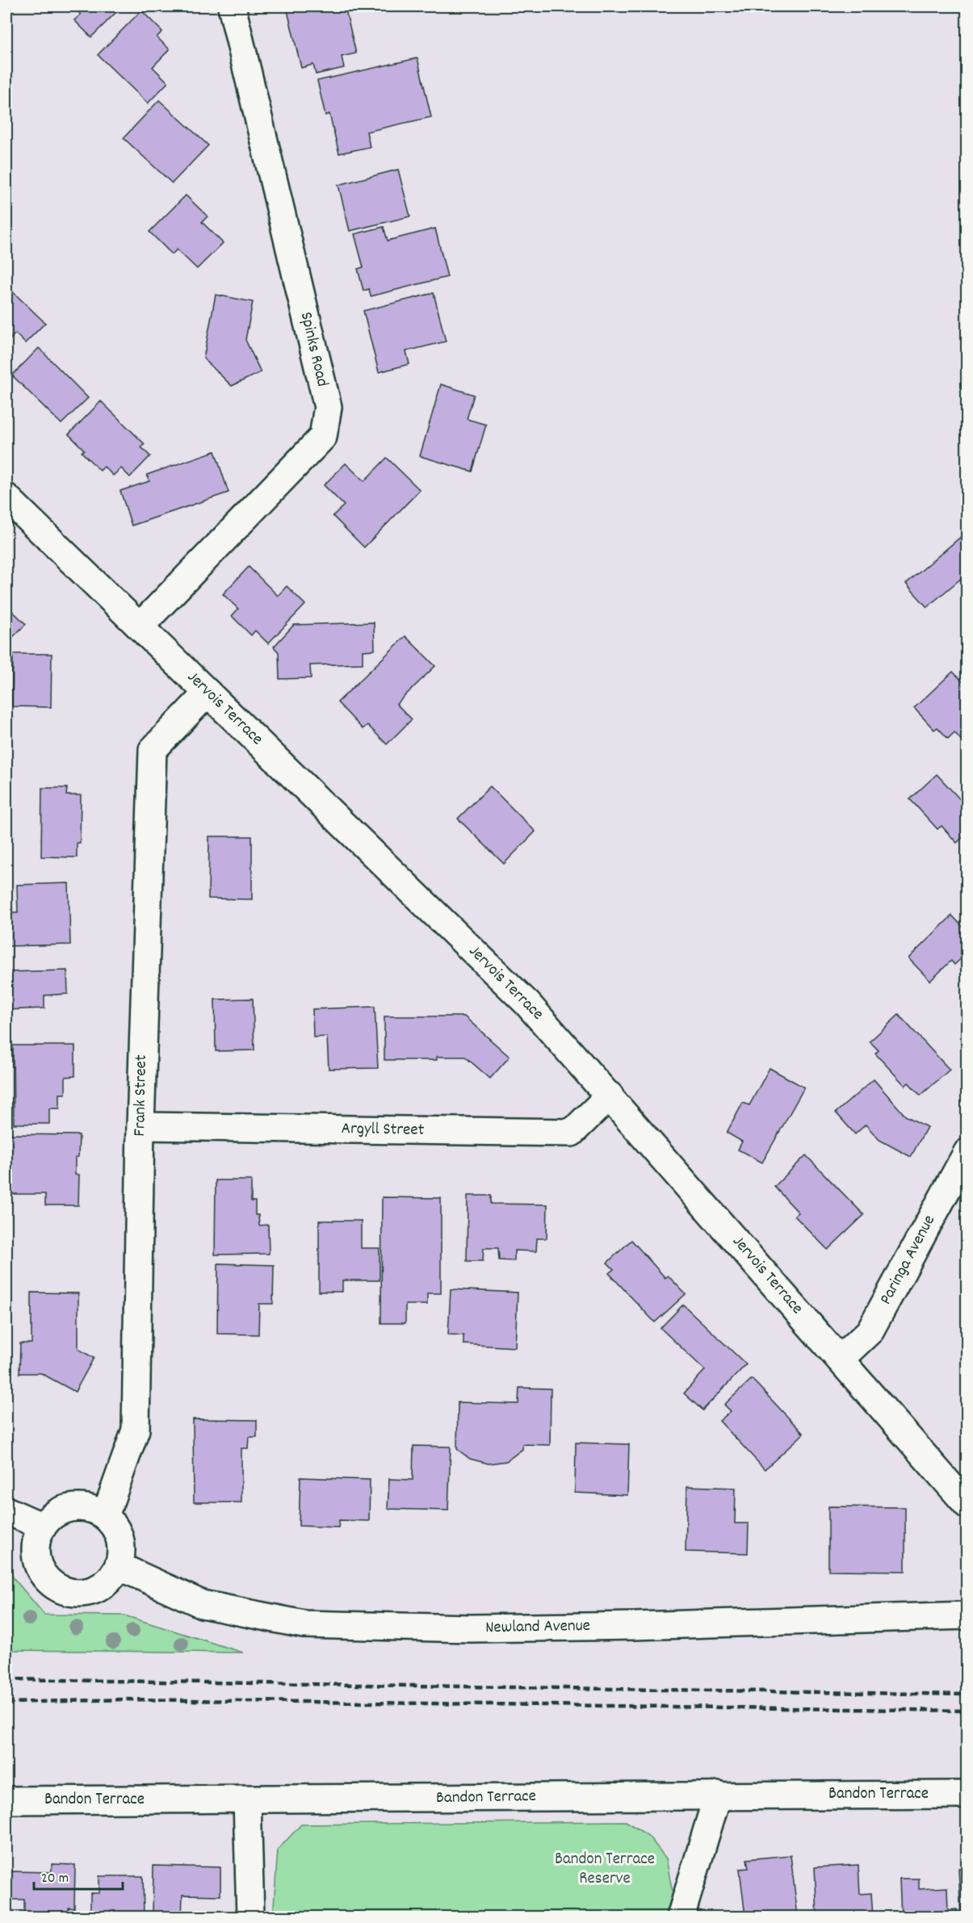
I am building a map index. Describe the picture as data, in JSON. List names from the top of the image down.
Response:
{
  "streets": {
    "street": [
      "Spinks Road",
      "Jervois Terrace",
      "Frank Street",
      "Argyll Street",
      "Paringa Avenue",
      "Newland Avenue",
      "Bandon Terrace"
    ]
  },
  "crossings": [
    ["Spinks Road", "Jervois Terrace"],
    ["Jervois Terrace", "Frank Street"],
    ["Jervois Terrace", "Argyll Street"],
    ["Jervois Terrace", "Paringa Avenue"],
    ["Frank Street", "Argyll Street"],
    ["Frank Street", "Newland Avenue"]
  ],
  "parks": ["Bandon Terrace Reserve"],
  "scale_bar": "20 m"
}
